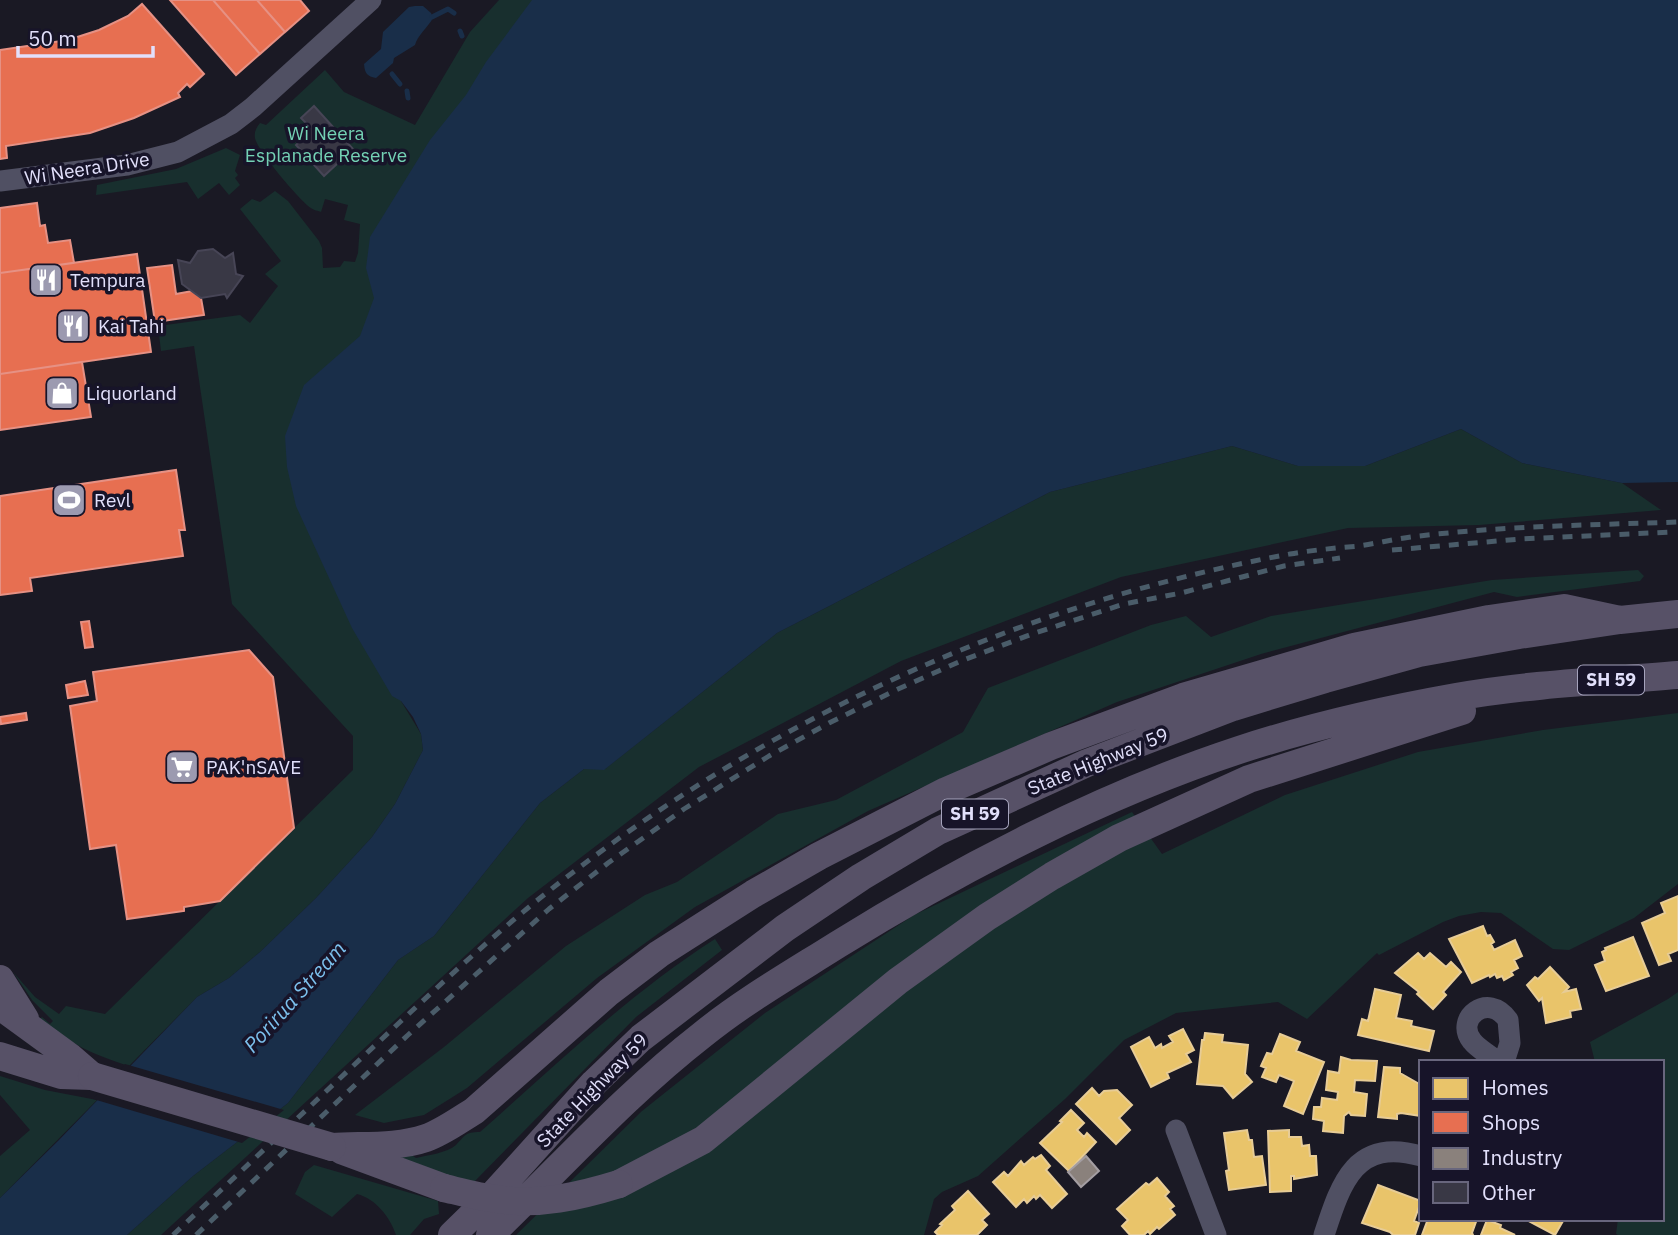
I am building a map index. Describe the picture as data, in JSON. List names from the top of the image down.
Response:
{
  "streets": {
    "main road": ["SH 59", "State Highway 59"],
    "street": ["Wi Neera Drive"]
  },
  "water": ["Porirua Stream"],
  "parks": ["Wi Neera Esplanade Reserve"],
  "places": {
    "restaurant": ["Tempura", "Kai Tahi"],
    "shop": ["Liquorland"],
    "sports": ["Revl"],
    "supermarket": ["PAK'nSAVE"]
  },
  "legend": [
    "Homes",
    "Shops",
    "Industry",
    "Other"
  ],
  "scale_bar": "50 m"
}
